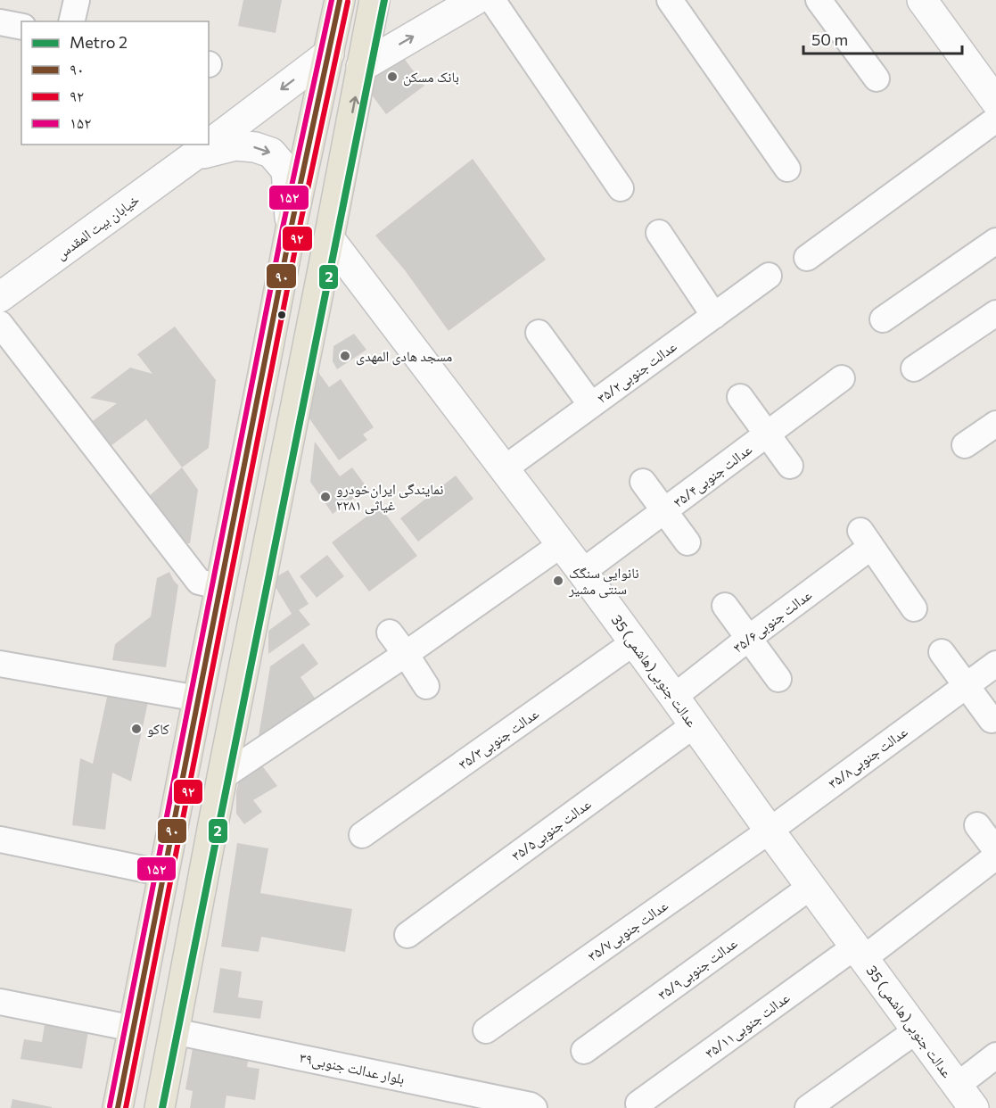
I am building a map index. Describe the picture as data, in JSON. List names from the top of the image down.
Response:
{
  "streets": {
    "street": [
      "خیابان بیت المقدس",
      "عدالت جنوبی۳۵/۲",
      "عدالت جنوبی۳۵/۴",
      "عدالت جنوبی۳۵/۶",
      "35 عدالت جنوبی(هاشمی)",
      "عدالت جنوبی۳۵/۳",
      "عدالت جنوبی۳۵/۸",
      "عدالت جنوبی۳۵/۵",
      "عدالت جنوبی۳۵/۷",
      "عدالت جنوبی۳۵/۹",
      "عدالت جنوبی۳۵/۱۱",
      "۳۹بلوار عدالت جنوبی"
    ]
  },
  "crossings": [
    ["عدالت جنوبی۳۵/۲", "35 عدالت جنوبی(هاشمی)"],
    ["عدالت جنوبی۳۵/۴", "35 عدالت جنوبی(هاشمی)"],
    ["عدالت جنوبی۳۵/۶", "35 عدالت جنوبی(هاشمی)"],
    ["35 عدالت جنوبی(هاشمی)", "عدالت جنوبی۳۵/۳"],
    ["35 عدالت جنوبی(هاشمی)", "عدالت جنوبی۳۵/۸"],
    ["35 عدالت جنوبی(هاشمی)", "عدالت جنوبی۳۵/۵"],
    ["35 عدالت جنوبی(هاشمی)", "عدالت جنوبی۳۵/۷"],
    ["35 عدالت جنوبی(هاشمی)", "عدالت جنوبی۳۵/۹"],
    ["35 عدالت جنوبی(هاشمی)", "عدالت جنوبی۳۵/۱۱"],
    ["عدالت جنوبی۳۵/۸", "عدالت جنوبی۳۵/۷"]
  ],
  "one_way": ["خیابان بیت المقدس"],
  "places": [
    "بانک مسکن",
    "مسجد هادی المهدی",
    "نمایندگی ایران‌خودرو غیاثی ۲۲۸۱",
    "نانوایی سنگک سنتی مشیر",
    "کاکو"
  ],
  "lines": [
    "metro line 2",
    "transit line ۹۰",
    "transit line ۱۵۲",
    "transit line ۹۲"
  ],
  "legend": [
    "Metro 2",
    "۹۰",
    "۹۲",
    "۱۵۲"
  ],
  "scale_bar": "50 m"
}
